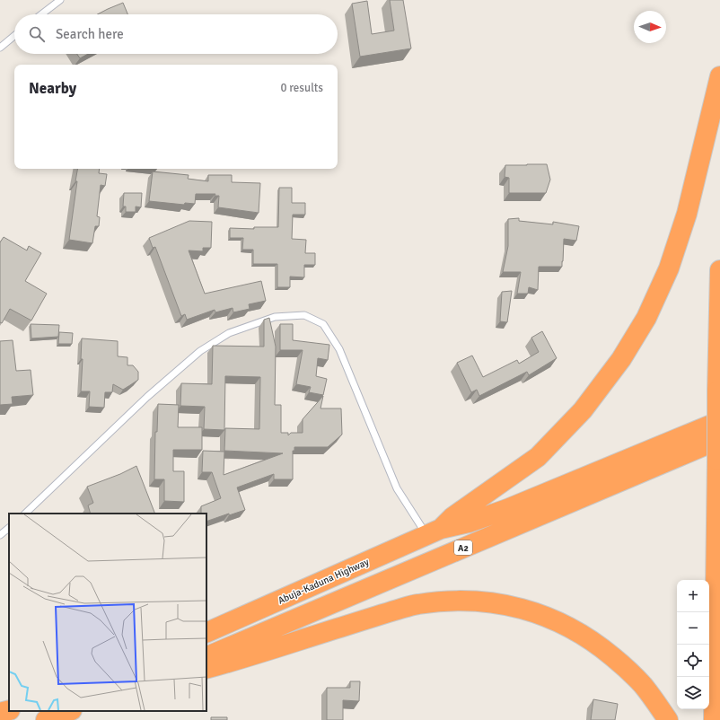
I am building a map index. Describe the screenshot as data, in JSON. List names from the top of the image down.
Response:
{
  "streets": {
    "highway": ["A2", "Abuja-Kaduna Highway"]
  },
  "north": "right",
  "page": {
    "search": "Search here",
    "heading": ["Nearby", "0 results"],
    "map_buttons": ["+", "−"]
  }
}
